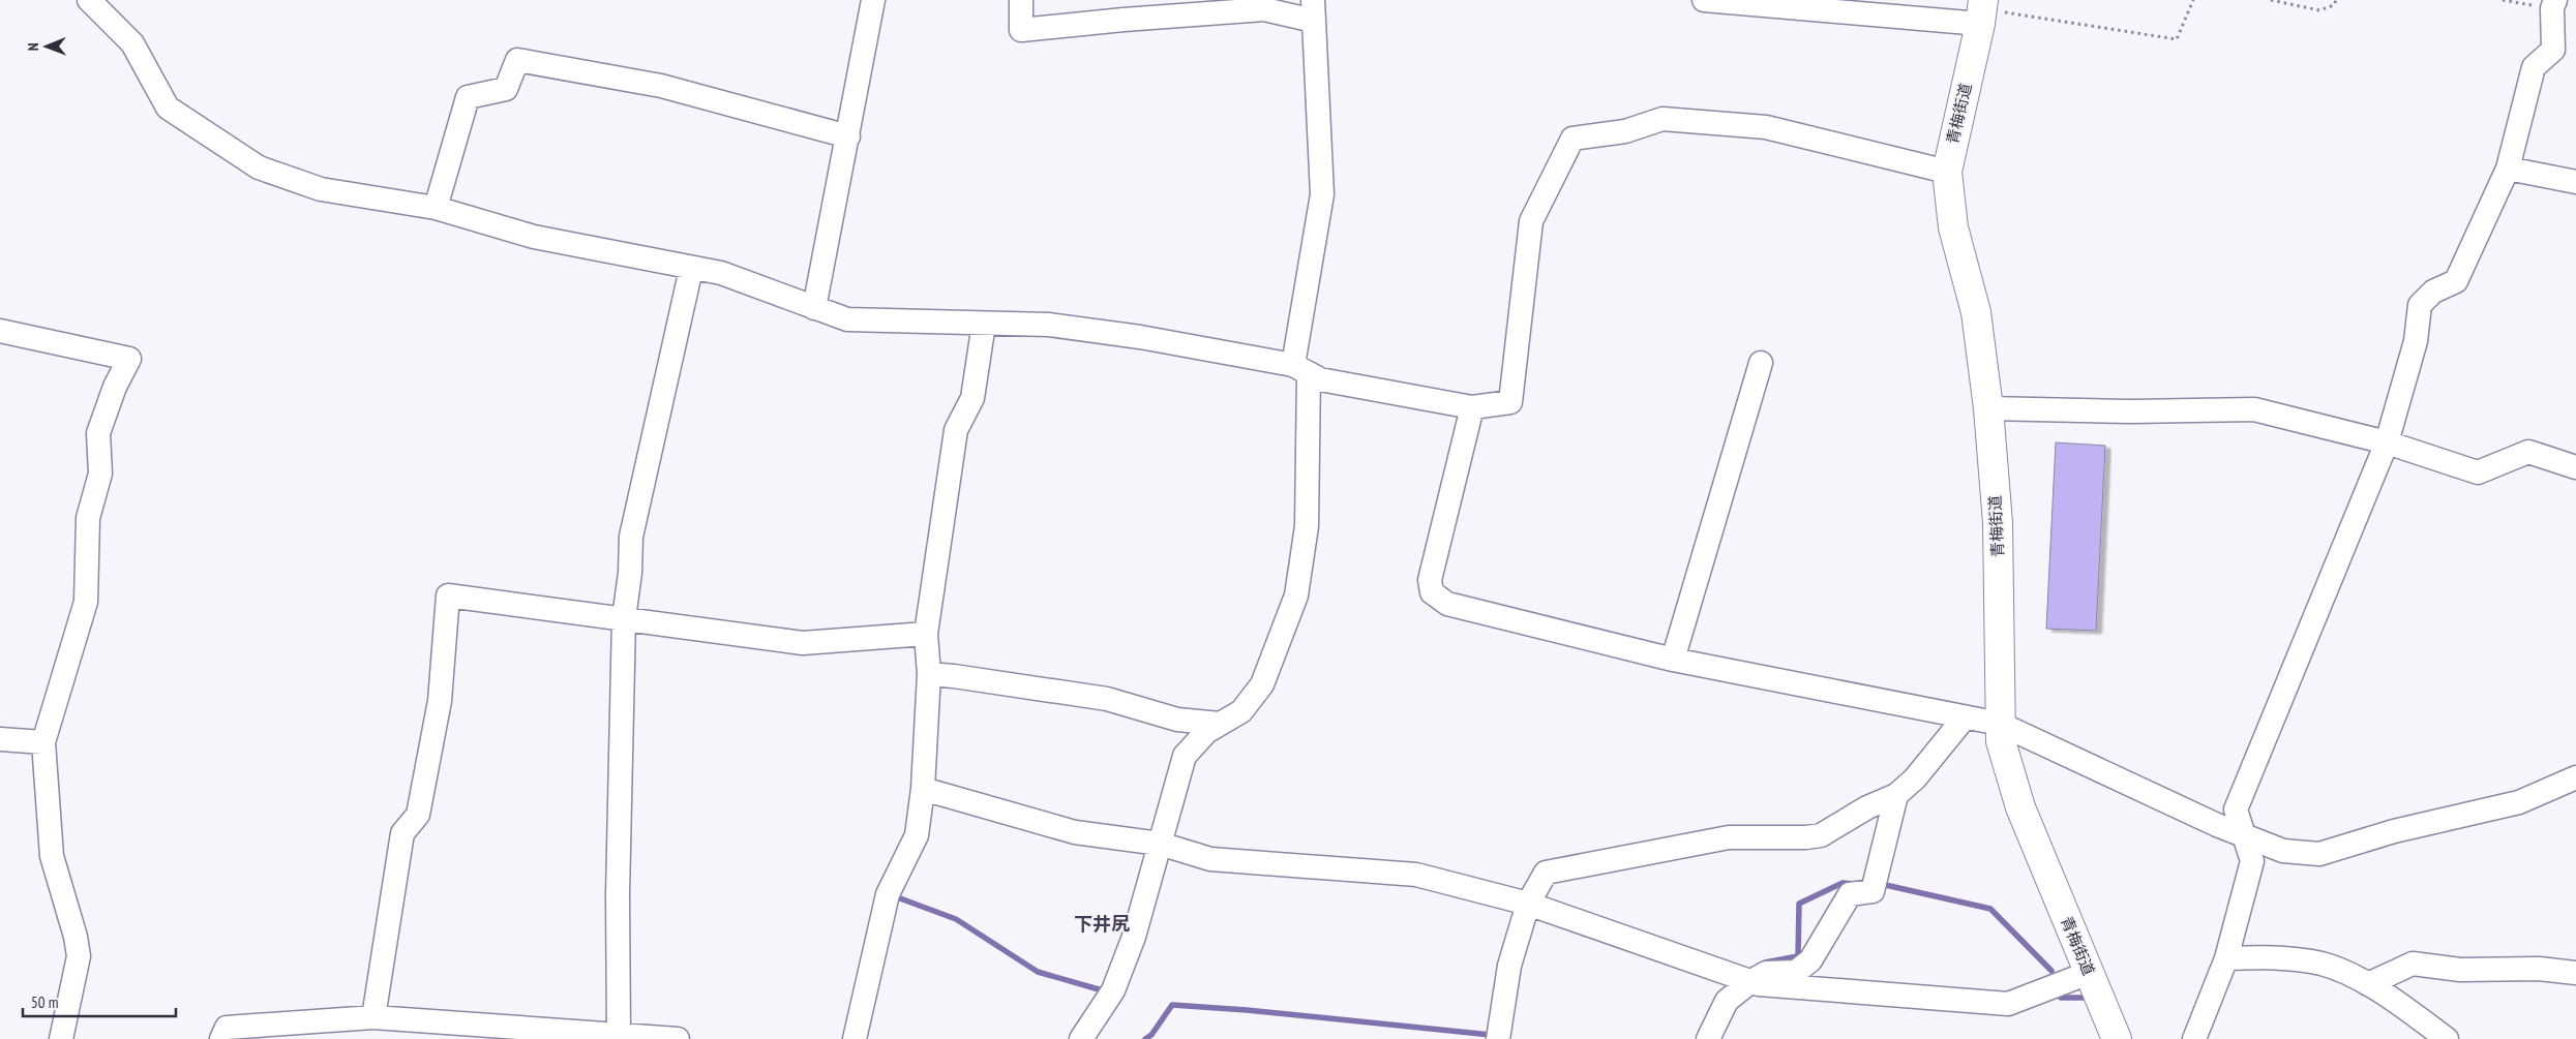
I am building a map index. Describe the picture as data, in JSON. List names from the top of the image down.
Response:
{
  "streets": {
    "main road": ["青梅街道"]
  },
  "districts": ["下井尻"],
  "scale_bar": "50 m",
  "north": "left"
}
